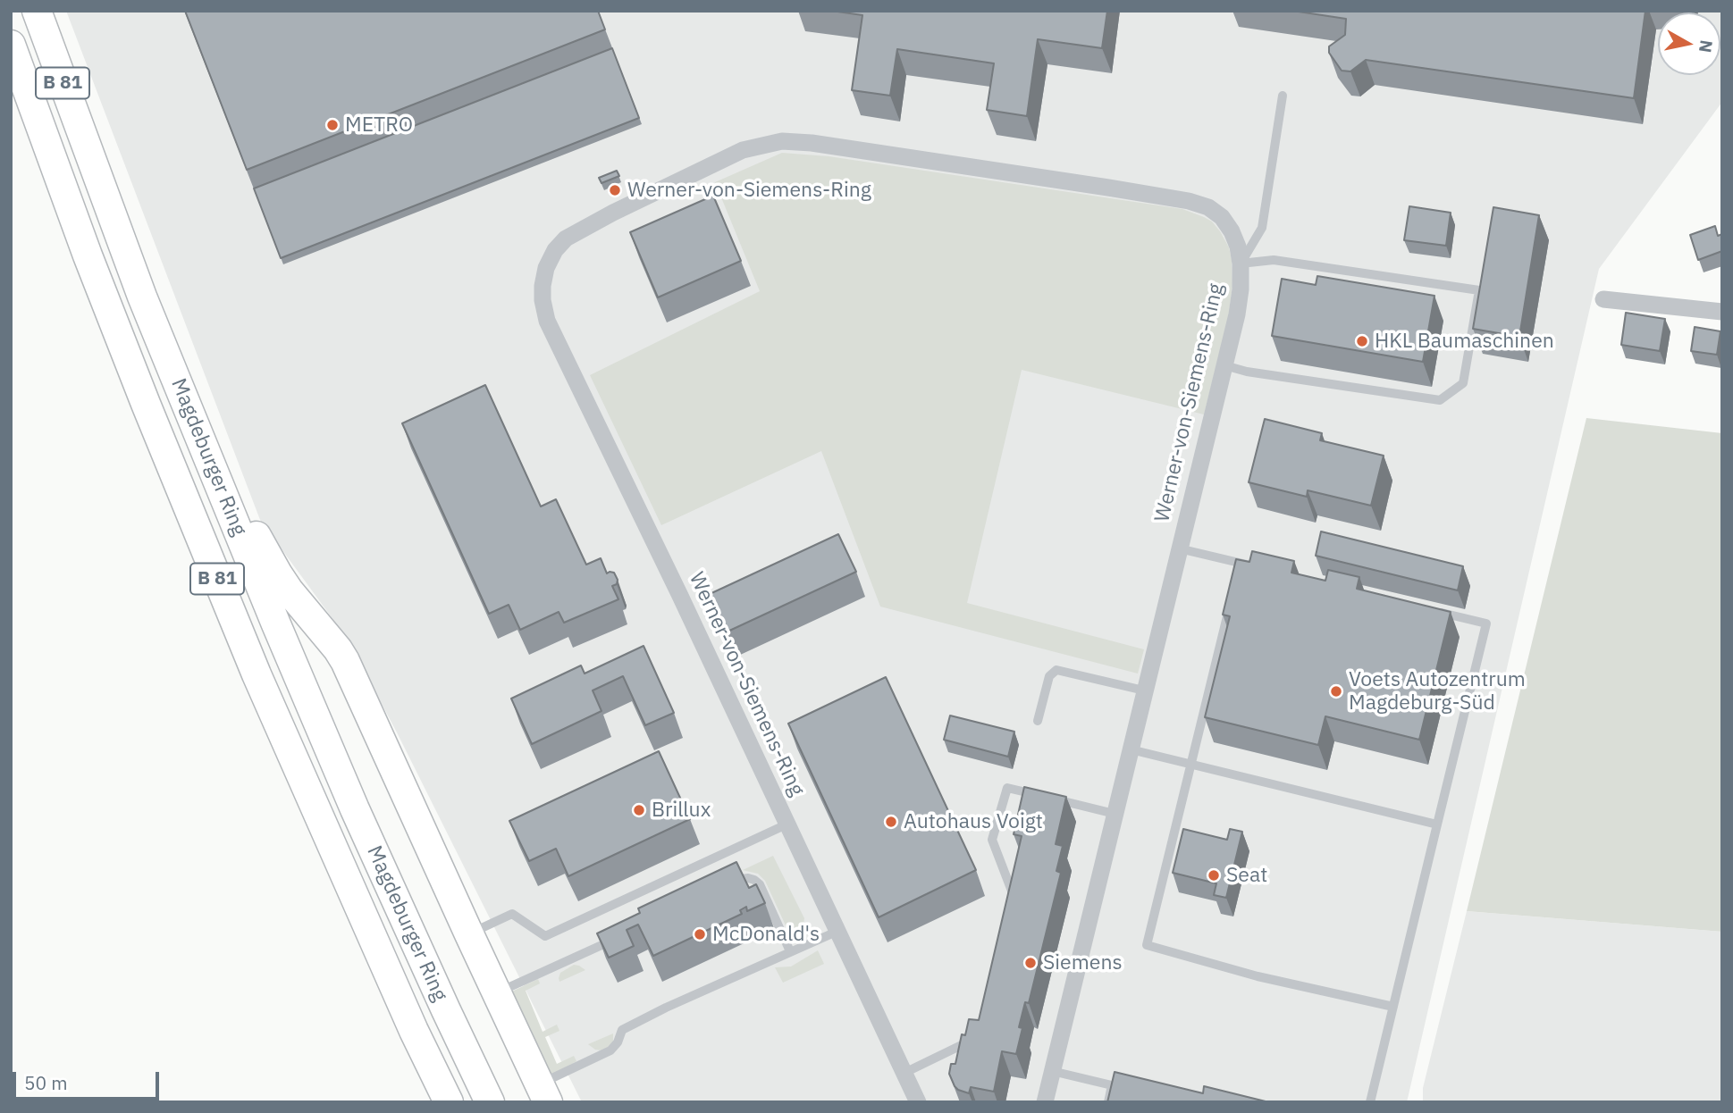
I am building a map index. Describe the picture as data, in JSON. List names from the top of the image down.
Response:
{
  "streets": {
    "highway": ["B 81", "Magdeburger Ring"],
    "street": ["Werner-von-Siemens-Ring"]
  },
  "places": [
    "METRO",
    "Werner-von-Siemens-Ring",
    "HKL Baumaschinen",
    "Voets Autozentrum Magdeburg-Süd",
    "Brillux",
    "Autohaus Voigt",
    "Seat",
    "McDonald's",
    "Siemens"
  ],
  "scale_bar": "50 m",
  "north": "right"
}
